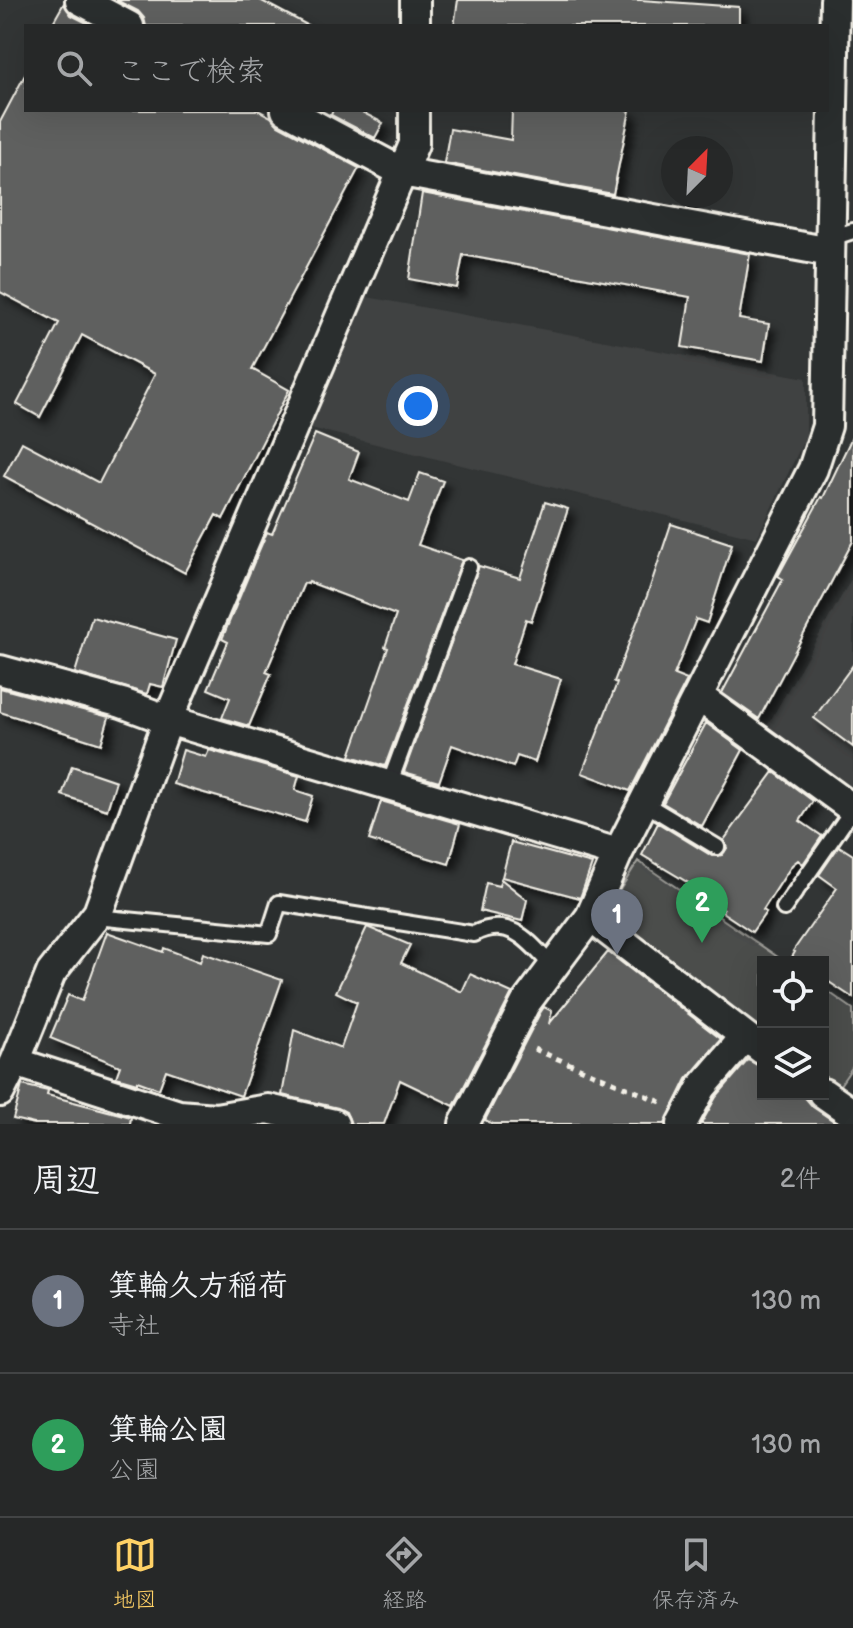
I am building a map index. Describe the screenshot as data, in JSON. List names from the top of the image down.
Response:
{
  "north": "top right",
  "page": {
    "search": "ここで検索",
    "pins": ["2", "1"],
    "heading": ["周辺", "2件"],
    "list": [
      {
        "mark": "1",
        "name": "箕輪久方稲荷",
        "note": "寺社",
        "value": "130 m"
      },
      {
        "mark": "2",
        "name": "箕輪公園",
        "note": "公園",
        "value": "130 m"
      }
    ],
    "nav": ["地図", "経路", "保存済み"]
  }
}
